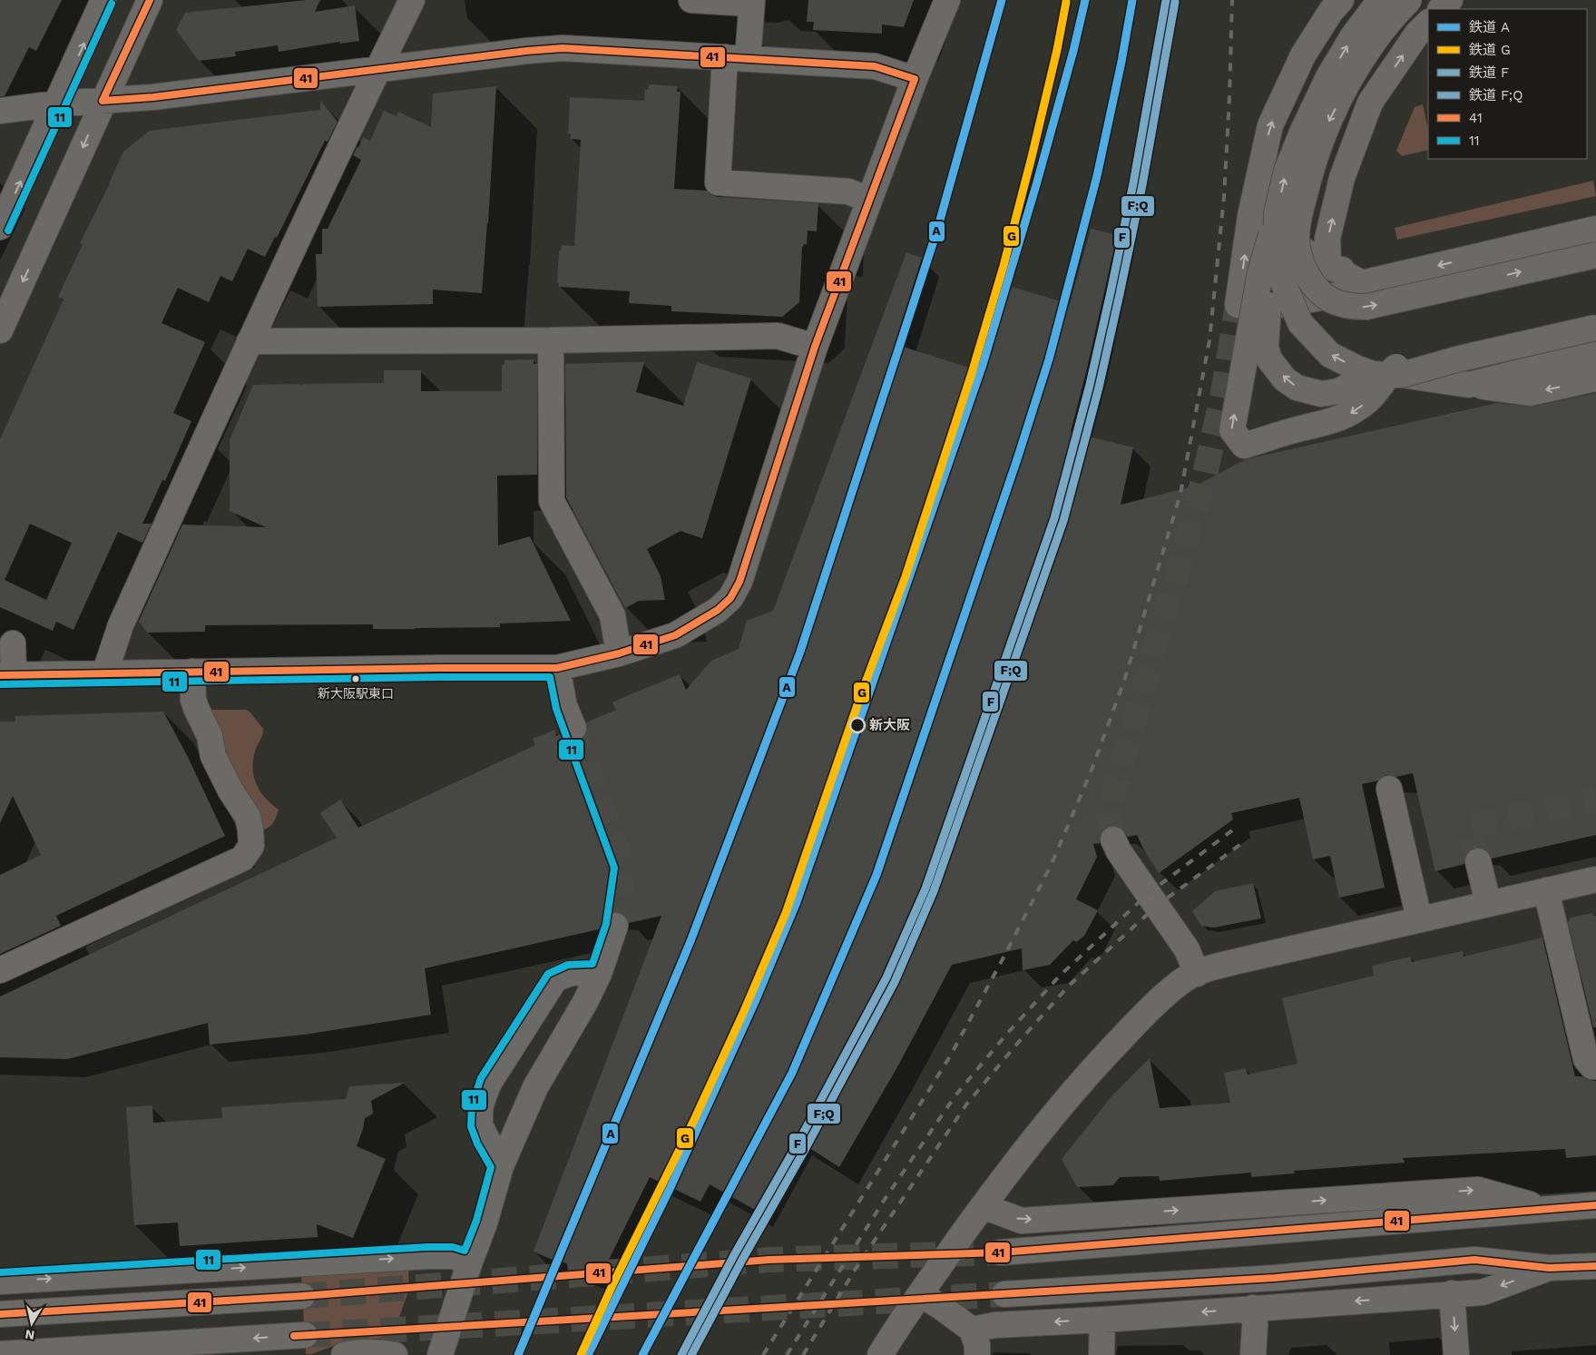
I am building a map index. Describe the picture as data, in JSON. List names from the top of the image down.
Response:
{
  "places": ["新大阪駅東口", "新大阪"],
  "lines": [
    "rail line A",
    "rail line F",
    "transit line 41",
    "rail line G",
    "rail line F;Q",
    "transit line 11"
  ],
  "legend": [
    "鉄道 A",
    "鉄道 G",
    "鉄道 F",
    "鉄道 F;Q",
    "41",
    "11"
  ],
  "north": "bottom"
}
